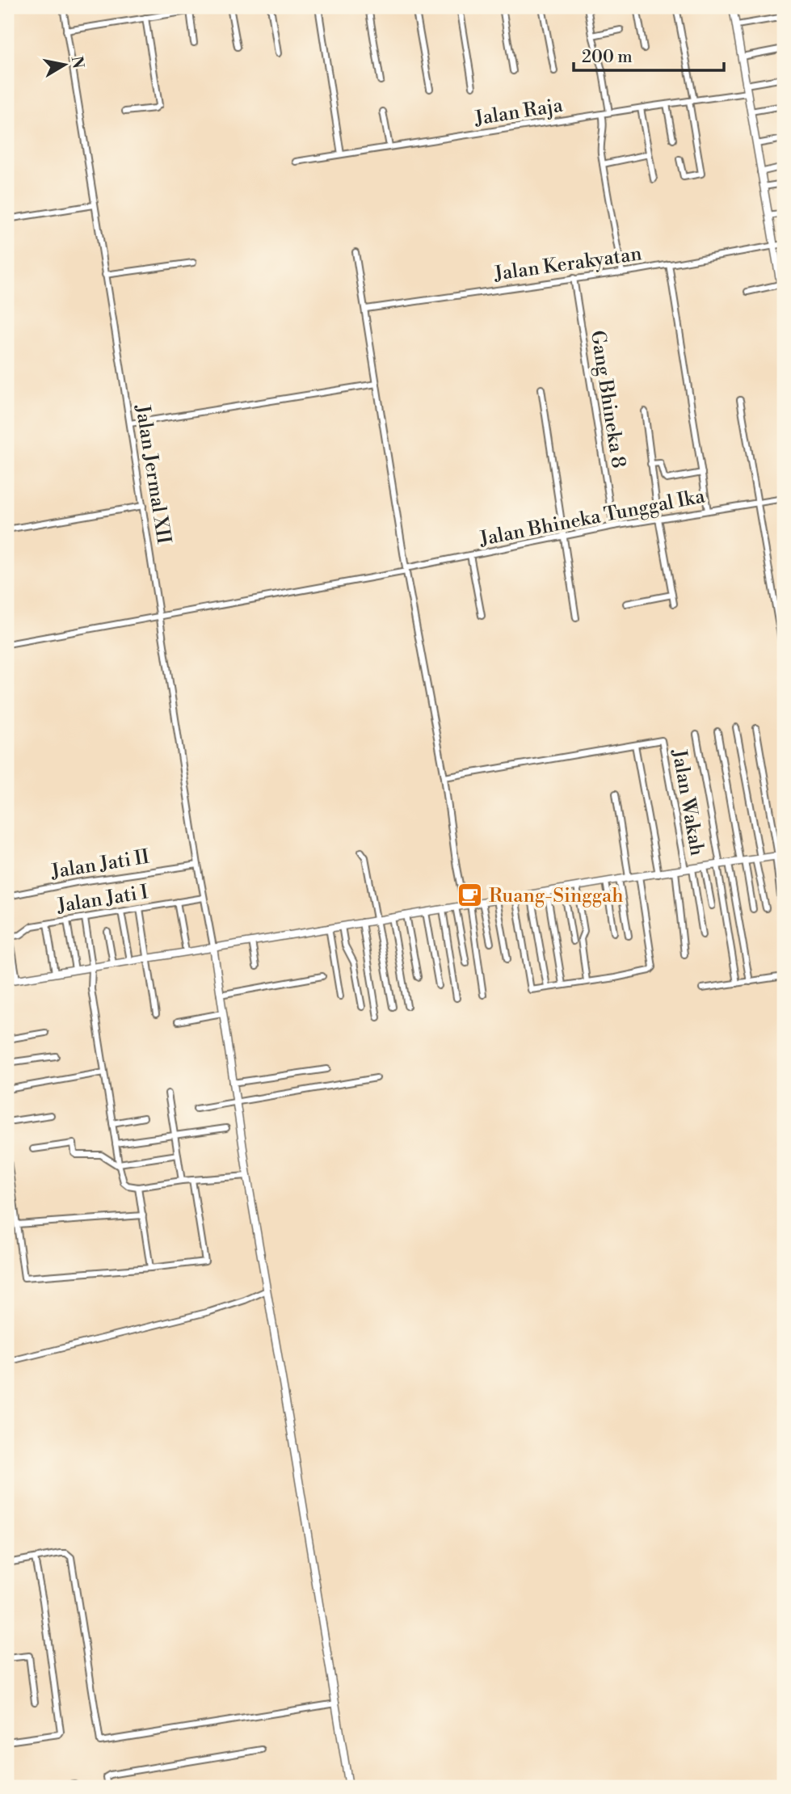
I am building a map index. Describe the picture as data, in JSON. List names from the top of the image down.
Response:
{
  "streets": {
    "street": [
      "Jalan Raja",
      "Jalan Kerakyatan",
      "Gang Bhineka 8",
      "Jalan Jermal XII",
      "Jalan Bhineka Tunggal Ika",
      "Jalan Wakah",
      "Jalan Jati II",
      "Jalan Jati I"
    ]
  },
  "crossings": [
    ["Jalan Kerakyatan", "Gang Bhineka 8"],
    ["Gang Bhineka 8", "Jalan Bhineka Tunggal Ika"],
    ["Jalan Jermal XII", "Jalan Bhineka Tunggal Ika"],
    ["Jalan Jermal XII", "Jalan Jati II"],
    ["Jalan Jermal XII", "Jalan Jati I"]
  ],
  "places": {
    "cafe": ["Ruang-Singgah"]
  },
  "scale_bar": "200 m",
  "north": "right"
}
